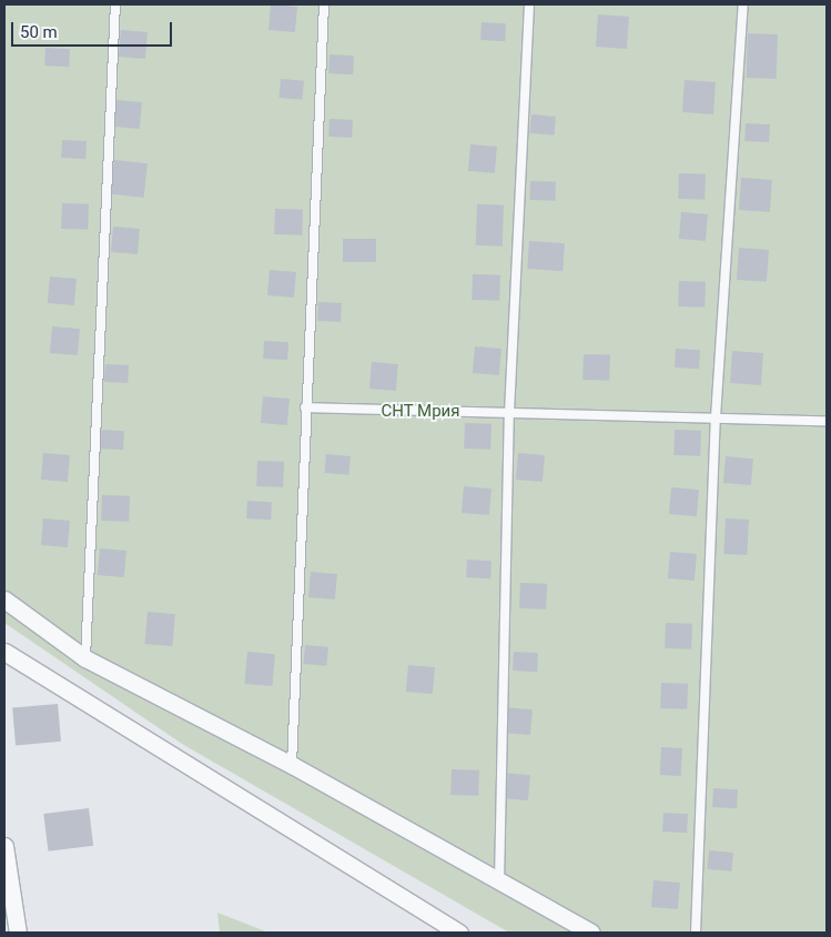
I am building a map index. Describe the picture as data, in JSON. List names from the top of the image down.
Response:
{
  "parks": ["СНТ Мрия"],
  "scale_bar": "50 m"
}
